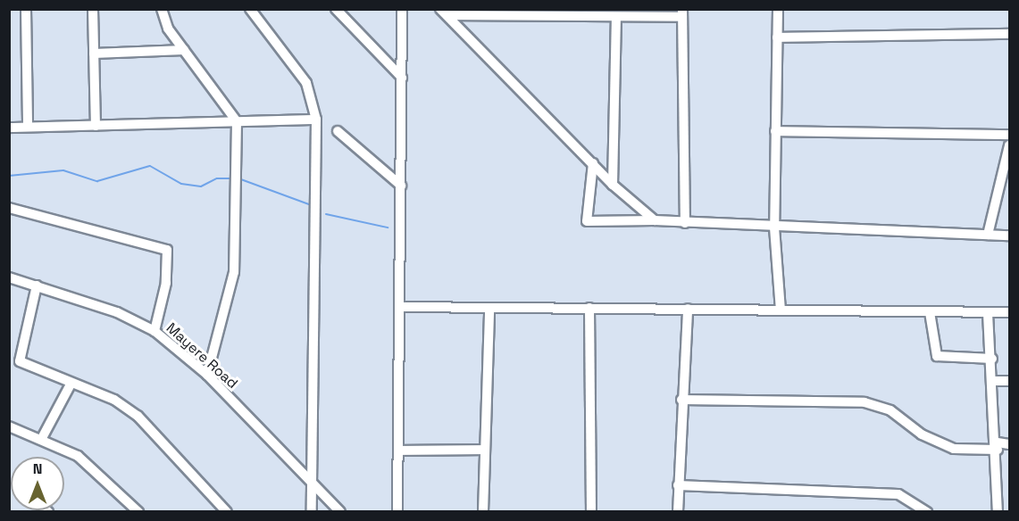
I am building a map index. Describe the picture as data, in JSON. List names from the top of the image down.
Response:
{
  "streets": {
    "street": ["Mayere Road"]
  },
  "north": "top"
}
